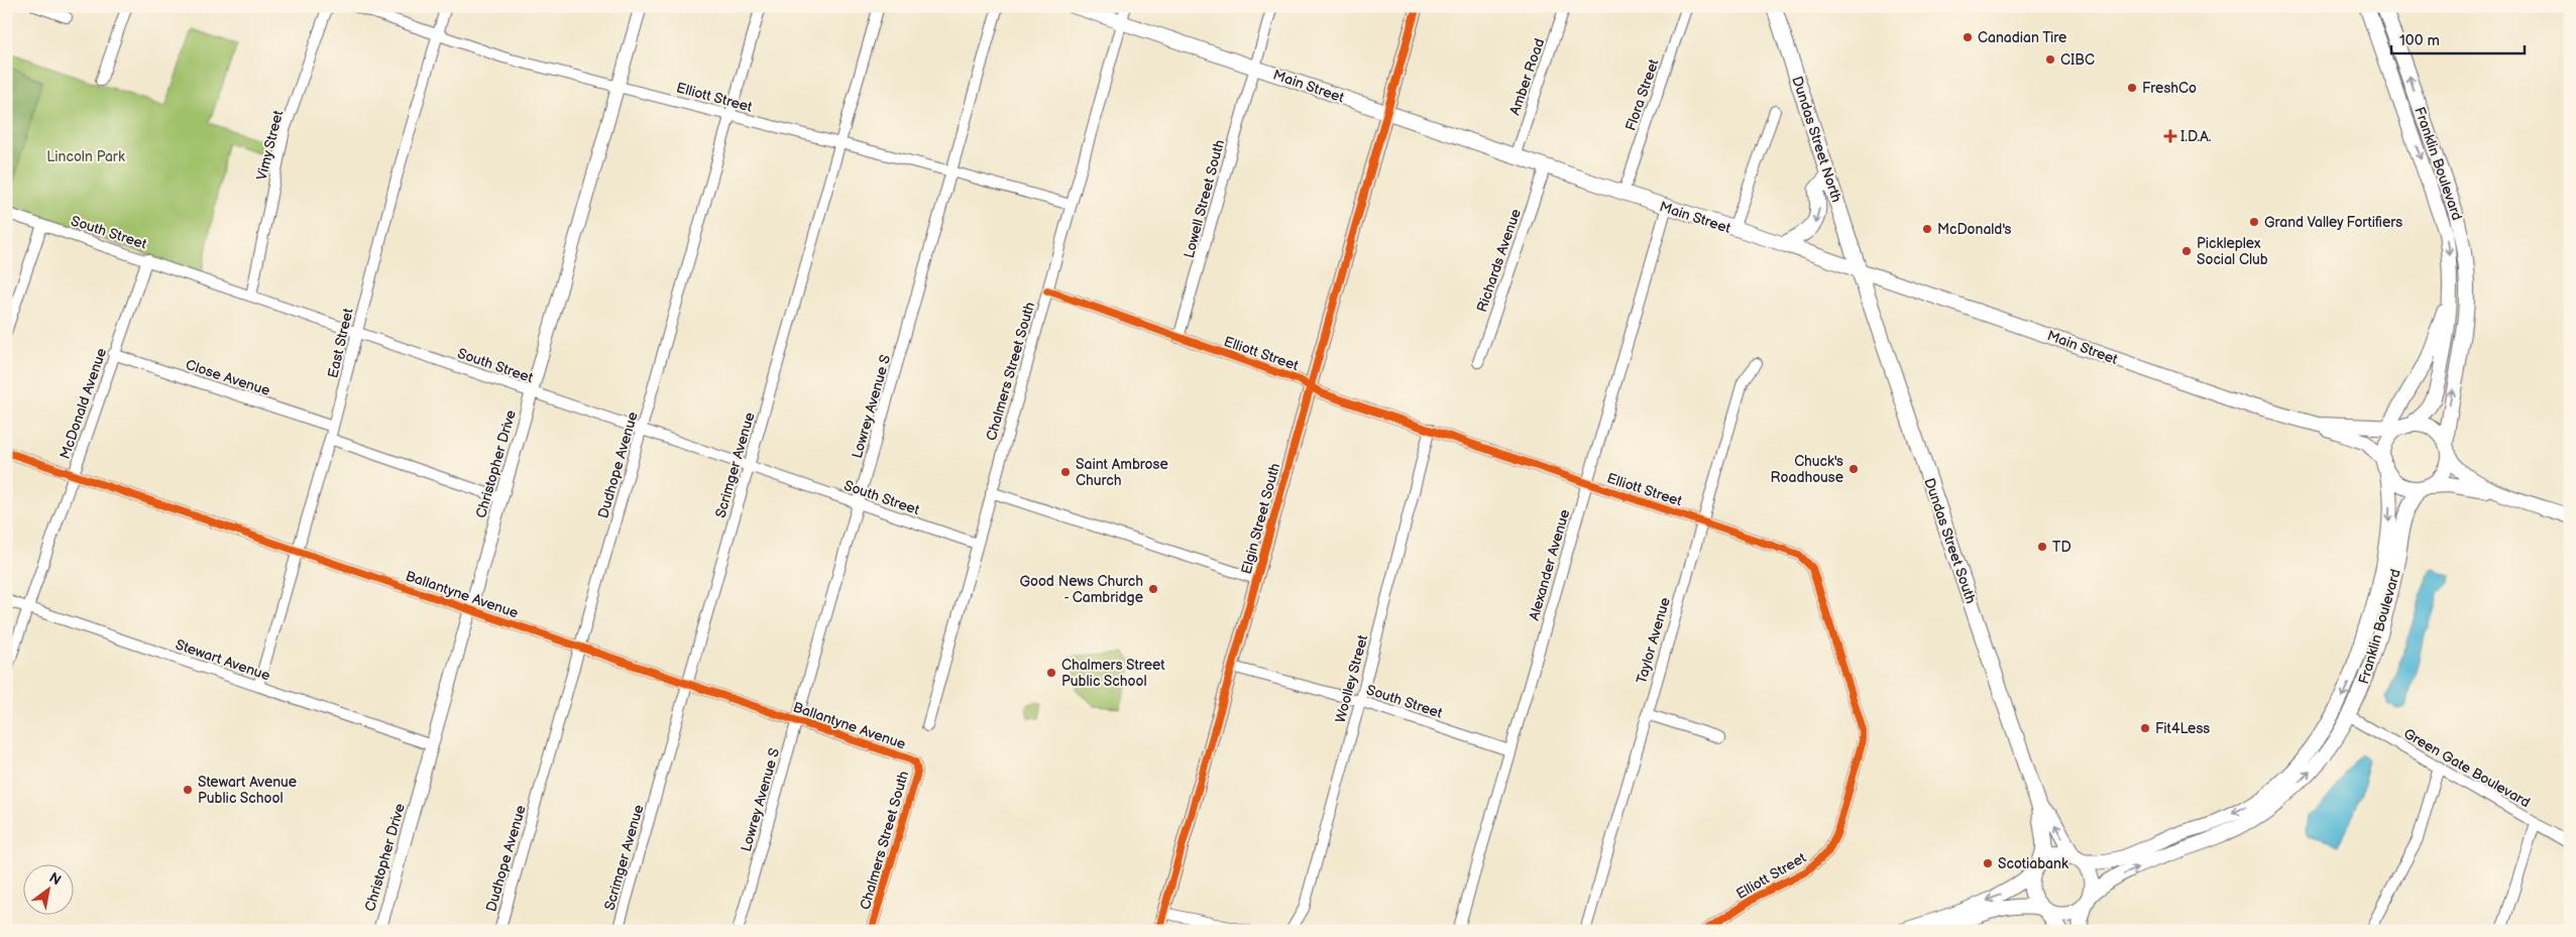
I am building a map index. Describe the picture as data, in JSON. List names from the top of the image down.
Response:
{
  "streets": {
    "main road": [
      "Main Street",
      "Dundas Street North",
      "Franklin Boulevard",
      "Dundas Street South"
    ],
    "street": [
      "Amber Road",
      "Flora Street",
      "Elliott Street",
      "Vimy Street",
      "Lowell Street South",
      "South Street",
      "Richards Avenue",
      "East Street",
      "Chalmers Street South",
      "Close Avenue",
      "McDonald Avenue",
      "Lowrey Avenue S",
      "Christopher Drive",
      "Dudhope Avenue",
      "Scrimger Avenue",
      "Elgin Street South",
      "Alexander Avenue",
      "Ballantyne Avenue",
      "Taylor Avenue",
      "Stewart Avenue",
      "Woolley Street",
      "Green Gate Boulevard"
    ]
  },
  "crossings": [
    ["Amber Road", "Main Street"],
    ["Main Street", "Flora Street"],
    ["Main Street", "Dundas Street North"],
    ["Main Street", "Franklin Boulevard"],
    ["Main Street", "Lowell Street South"],
    ["Main Street", "Richards Avenue"],
    ["Main Street", "Chalmers Street South"],
    ["Main Street", "Elgin Street South"],
    ["Main Street", "Dundas Street South"],
    ["Main Street", "Alexander Avenue"],
    ["Elliott Street", "Lowell Street South"],
    ["Elliott Street", "East Street"],
    ["Elliott Street", "Chalmers Street South"],
    ["Elliott Street", "Lowrey Avenue S"],
    ["Elliott Street", "Christopher Drive"],
    ["Elliott Street", "Dudhope Avenue"],
    ["Elliott Street", "Scrimger Avenue"],
    ["Elliott Street", "Elgin Street South"],
    ["Elliott Street", "Alexander Avenue"],
    ["Elliott Street", "Taylor Avenue"],
    ["Elliott Street", "Woolley Street"],
    ["Dundas Street North", "Dundas Street South"],
    ["Vimy Street", "South Street"],
    ["Franklin Boulevard", "Dundas Street South"],
    ["Franklin Boulevard", "Green Gate Boulevard"],
    ["South Street", "East Street"],
    ["South Street", "Chalmers Street South"],
    ["South Street", "McDonald Avenue"],
    ["South Street", "Lowrey Avenue S"],
    ["South Street", "Christopher Drive"],
    ["South Street", "Dudhope Avenue"],
    ["South Street", "Scrimger Avenue"],
    ["South Street", "Elgin Street South"],
    ["South Street", "Alexander Avenue"],
    ["South Street", "Woolley Street"],
    ["East Street", "Close Avenue"],
    ["East Street", "Ballantyne Avenue"],
    ["East Street", "Stewart Avenue"],
    ["Chalmers Street South", "Ballantyne Avenue"],
    ["Close Avenue", "McDonald Avenue"],
    ["McDonald Avenue", "Ballantyne Avenue"],
    ["McDonald Avenue", "Stewart Avenue"],
    ["Lowrey Avenue S", "Ballantyne Avenue"],
    ["Christopher Drive", "Ballantyne Avenue"],
    ["Christopher Drive", "Stewart Avenue"],
    ["Dudhope Avenue", "Ballantyne Avenue"],
    ["Scrimger Avenue", "Ballantyne Avenue"]
  ],
  "parks": ["Lincoln Park"],
  "places": {
    "other": [
      "Canadian Tire",
      "CIBC",
      "FreshCo",
      "Grand Valley Fortifiers",
      "McDonald's",
      "Pickleplex Social Club",
      "Chuck's Roadhouse",
      "Saint Ambrose Church",
      "TD",
      "Good News Church - Cambridge",
      "Chalmers Street Public School",
      "Fit4Less",
      "Stewart Avenue Public School",
      "Scotiabank"
    ],
    "health": ["I.D.A."]
  },
  "scale_bar": "100 m",
  "north": "top right"
}
